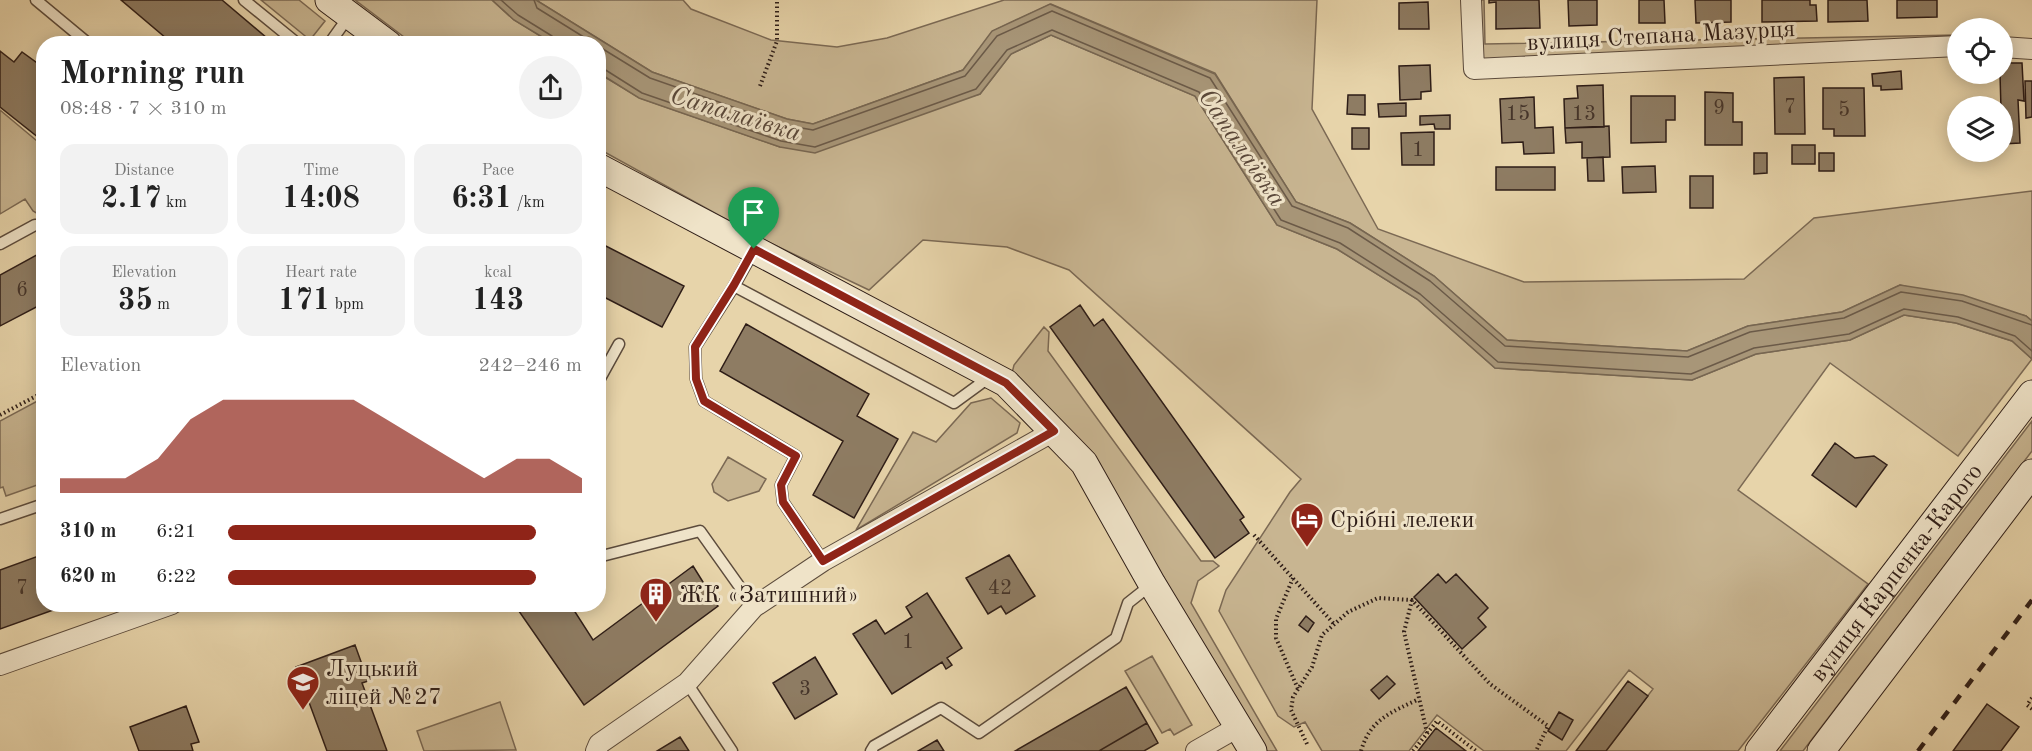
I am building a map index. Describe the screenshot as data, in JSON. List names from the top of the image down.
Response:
{
  "streets": {
    "street": ["вулиця Степана Мазурця", "вулиця Карпенка-Карого"]
  },
  "water": ["Сапалаївка"],
  "places": {
    "hotel": ["Срібні лелеки"],
    "building": ["ЖК «Затишний»"],
    "school or university": ["Луцький ліцей №27"]
  },
  "house_numbers": [
    "7",
    "9",
    "5",
    "15",
    "13",
    "1",
    "6",
    "7",
    "42",
    "1",
    "3"
  ],
  "page": {
    "heading": ["Morning run", "08:48 · 7 × 310 m"],
    "stats": [
      ["Distance", "2.17 km"],
      ["Time", "14:08"],
      ["Pace", "6:31 /km"],
      ["Elevation", "35 m"],
      ["Heart rate", "171 bpm"],
      ["kcal", "143"]
    ],
    "chart": ["Elevation", "242–246 m"],
    "list": [
      {
        "name": "310 m",
        "note": "6:21"
      },
      {
        "name": "620 m",
        "note": "6:22"
      }
    ]
  }
}
